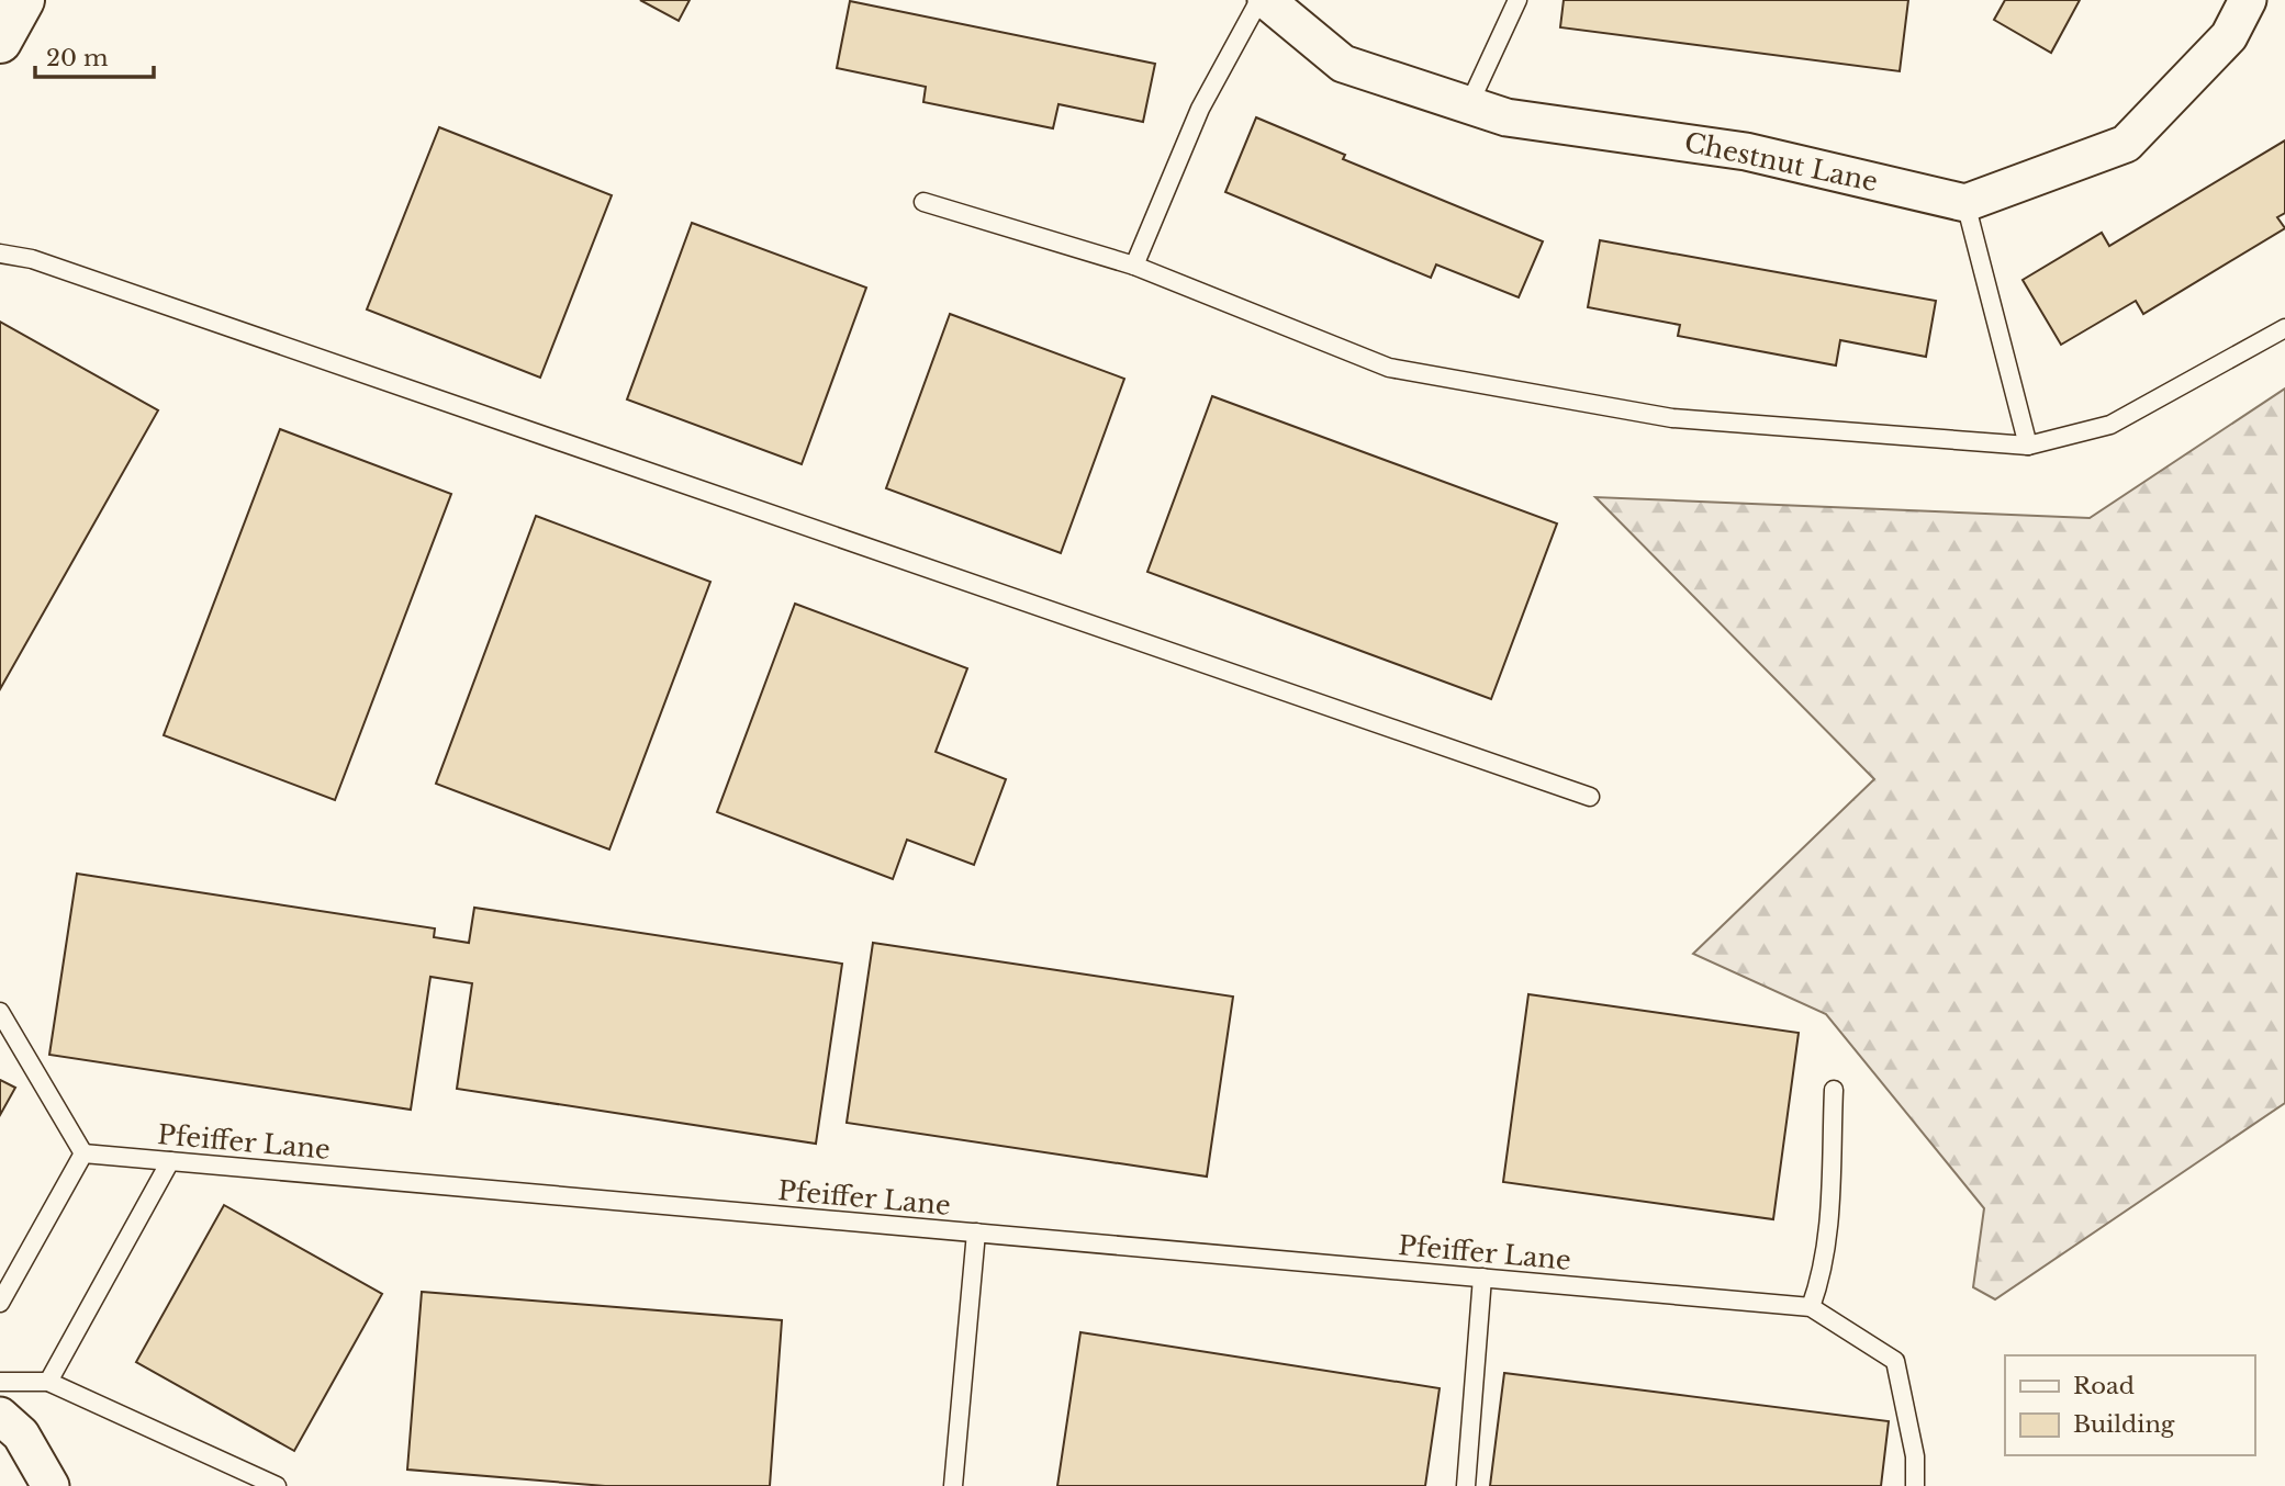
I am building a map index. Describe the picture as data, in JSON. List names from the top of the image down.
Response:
{
  "streets": {
    "street": ["Chestnut Lane"],
    "lane": ["Pfeiffer Lane"]
  },
  "legend": ["Road", "Building"],
  "scale_bar": "20 m"
}
